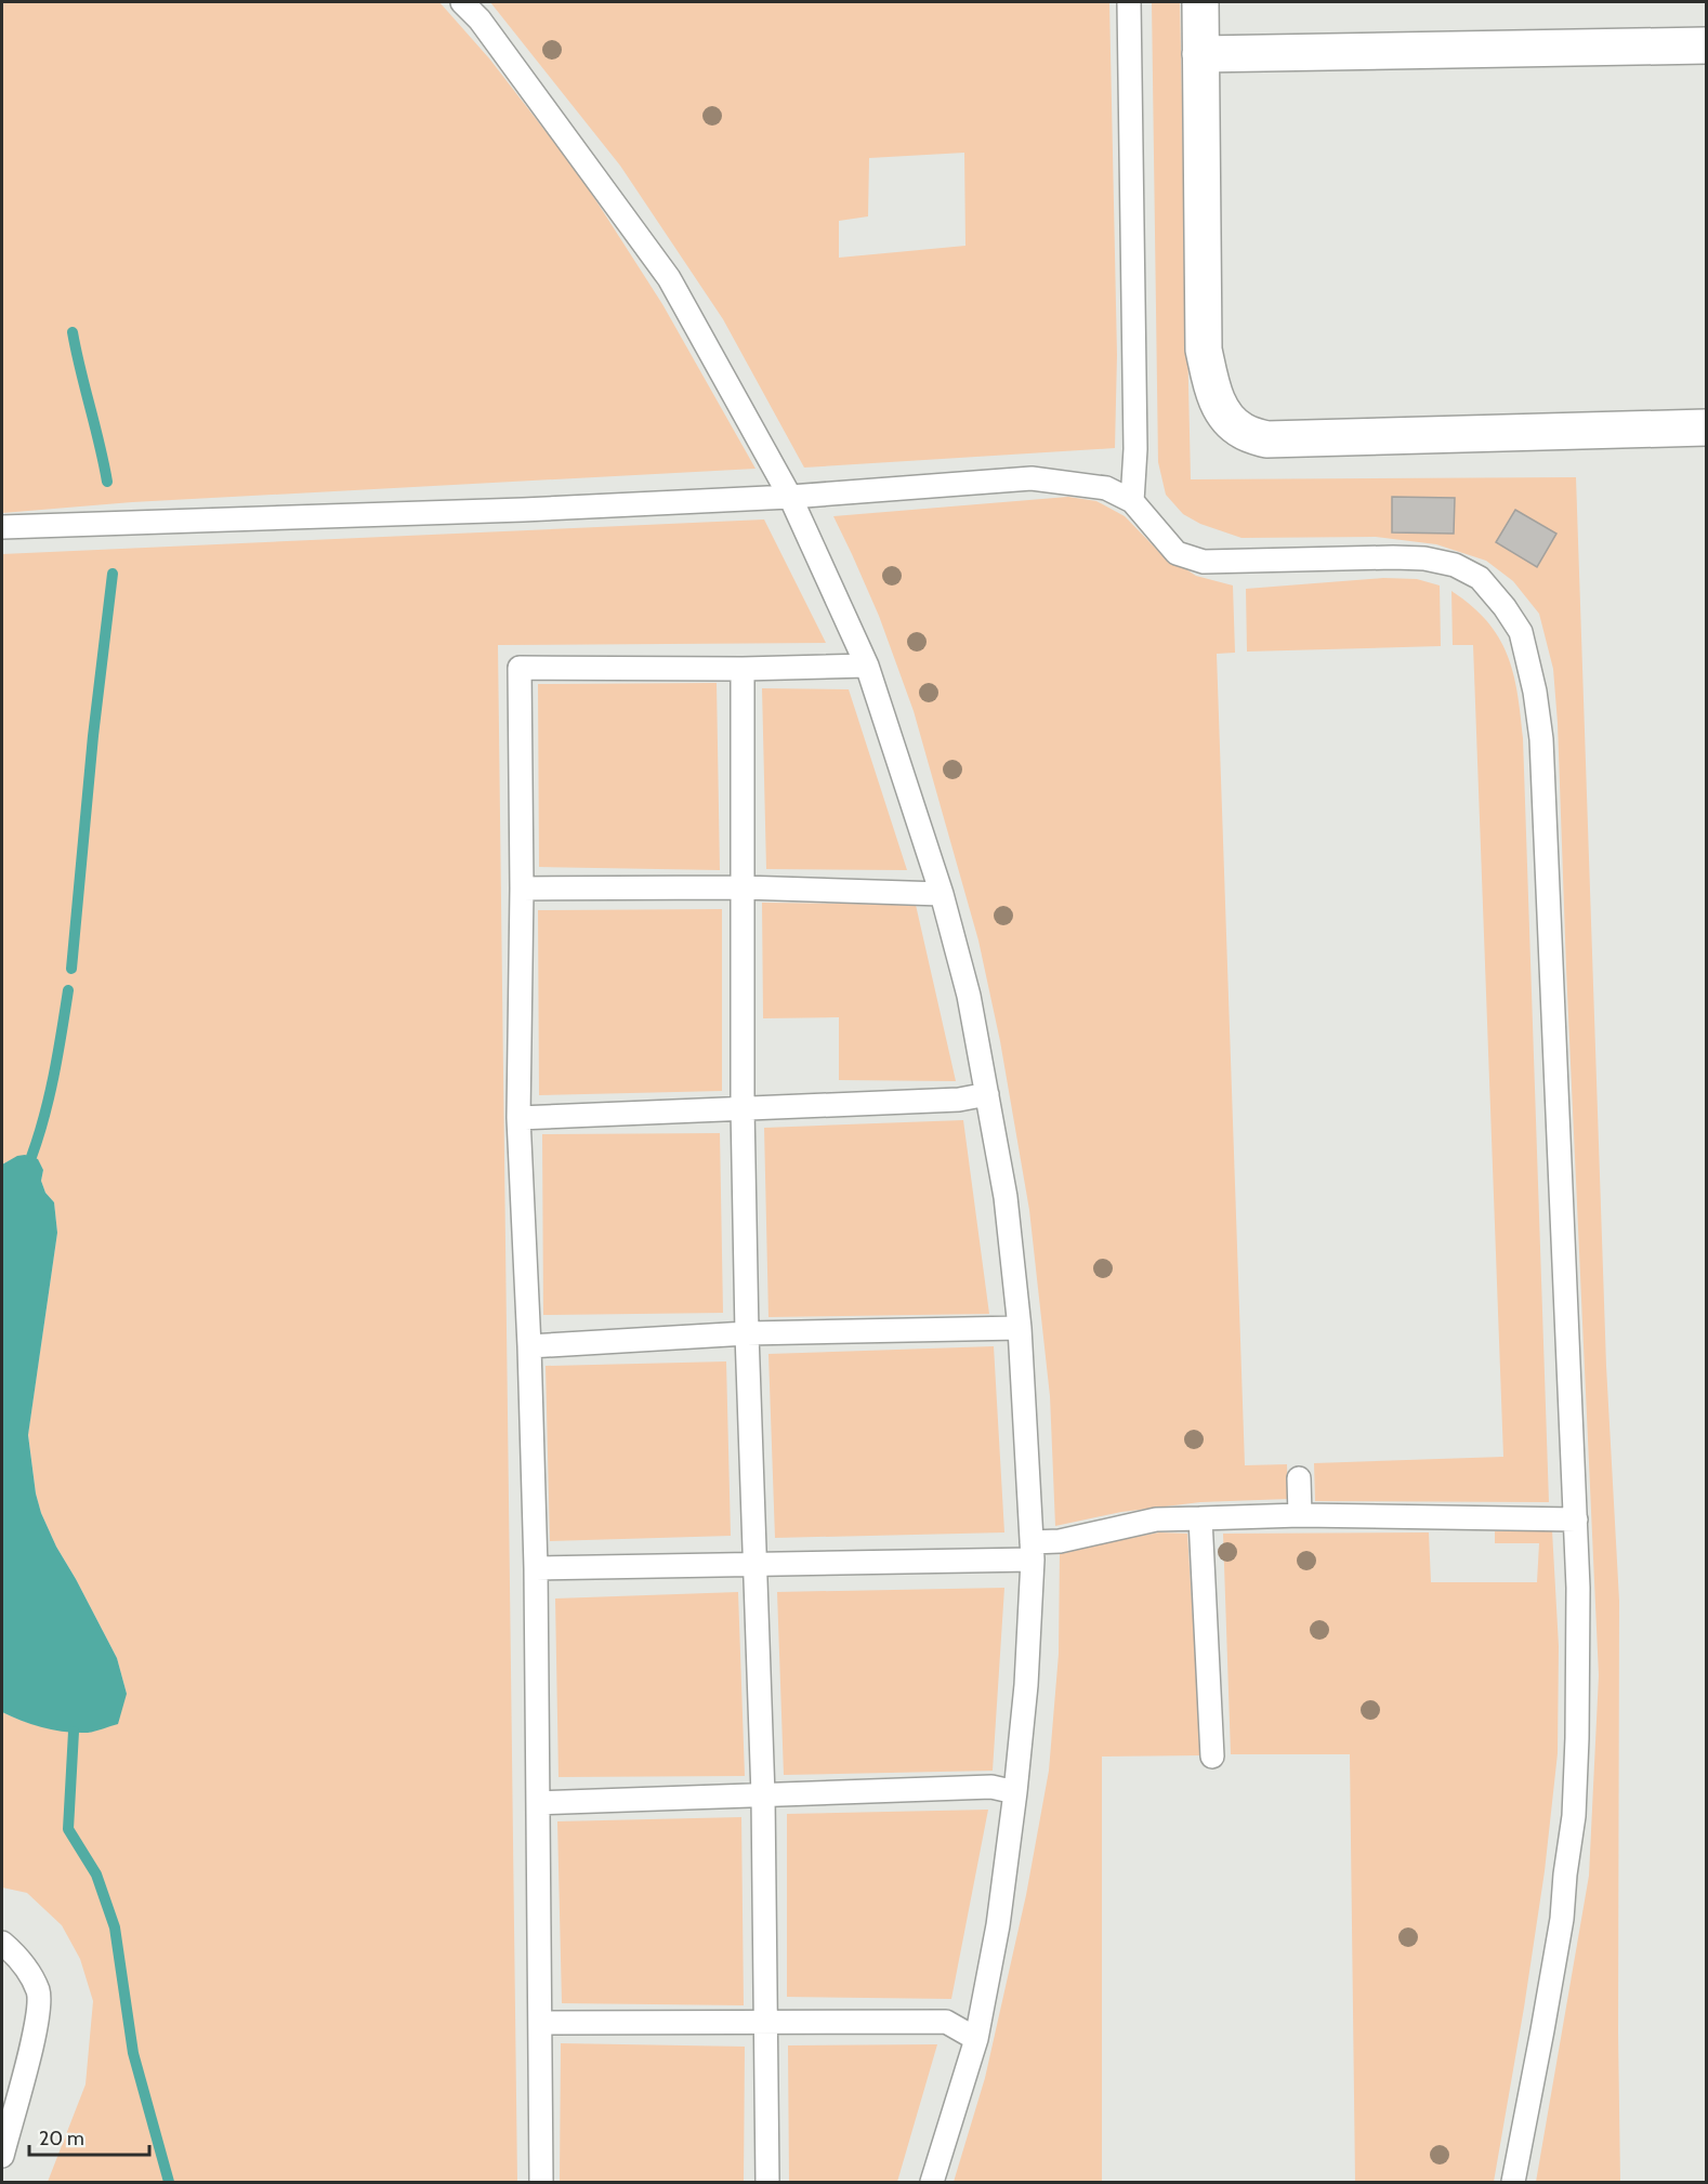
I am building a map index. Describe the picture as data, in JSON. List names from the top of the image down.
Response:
{
  "scale_bar": "20 m"
}
